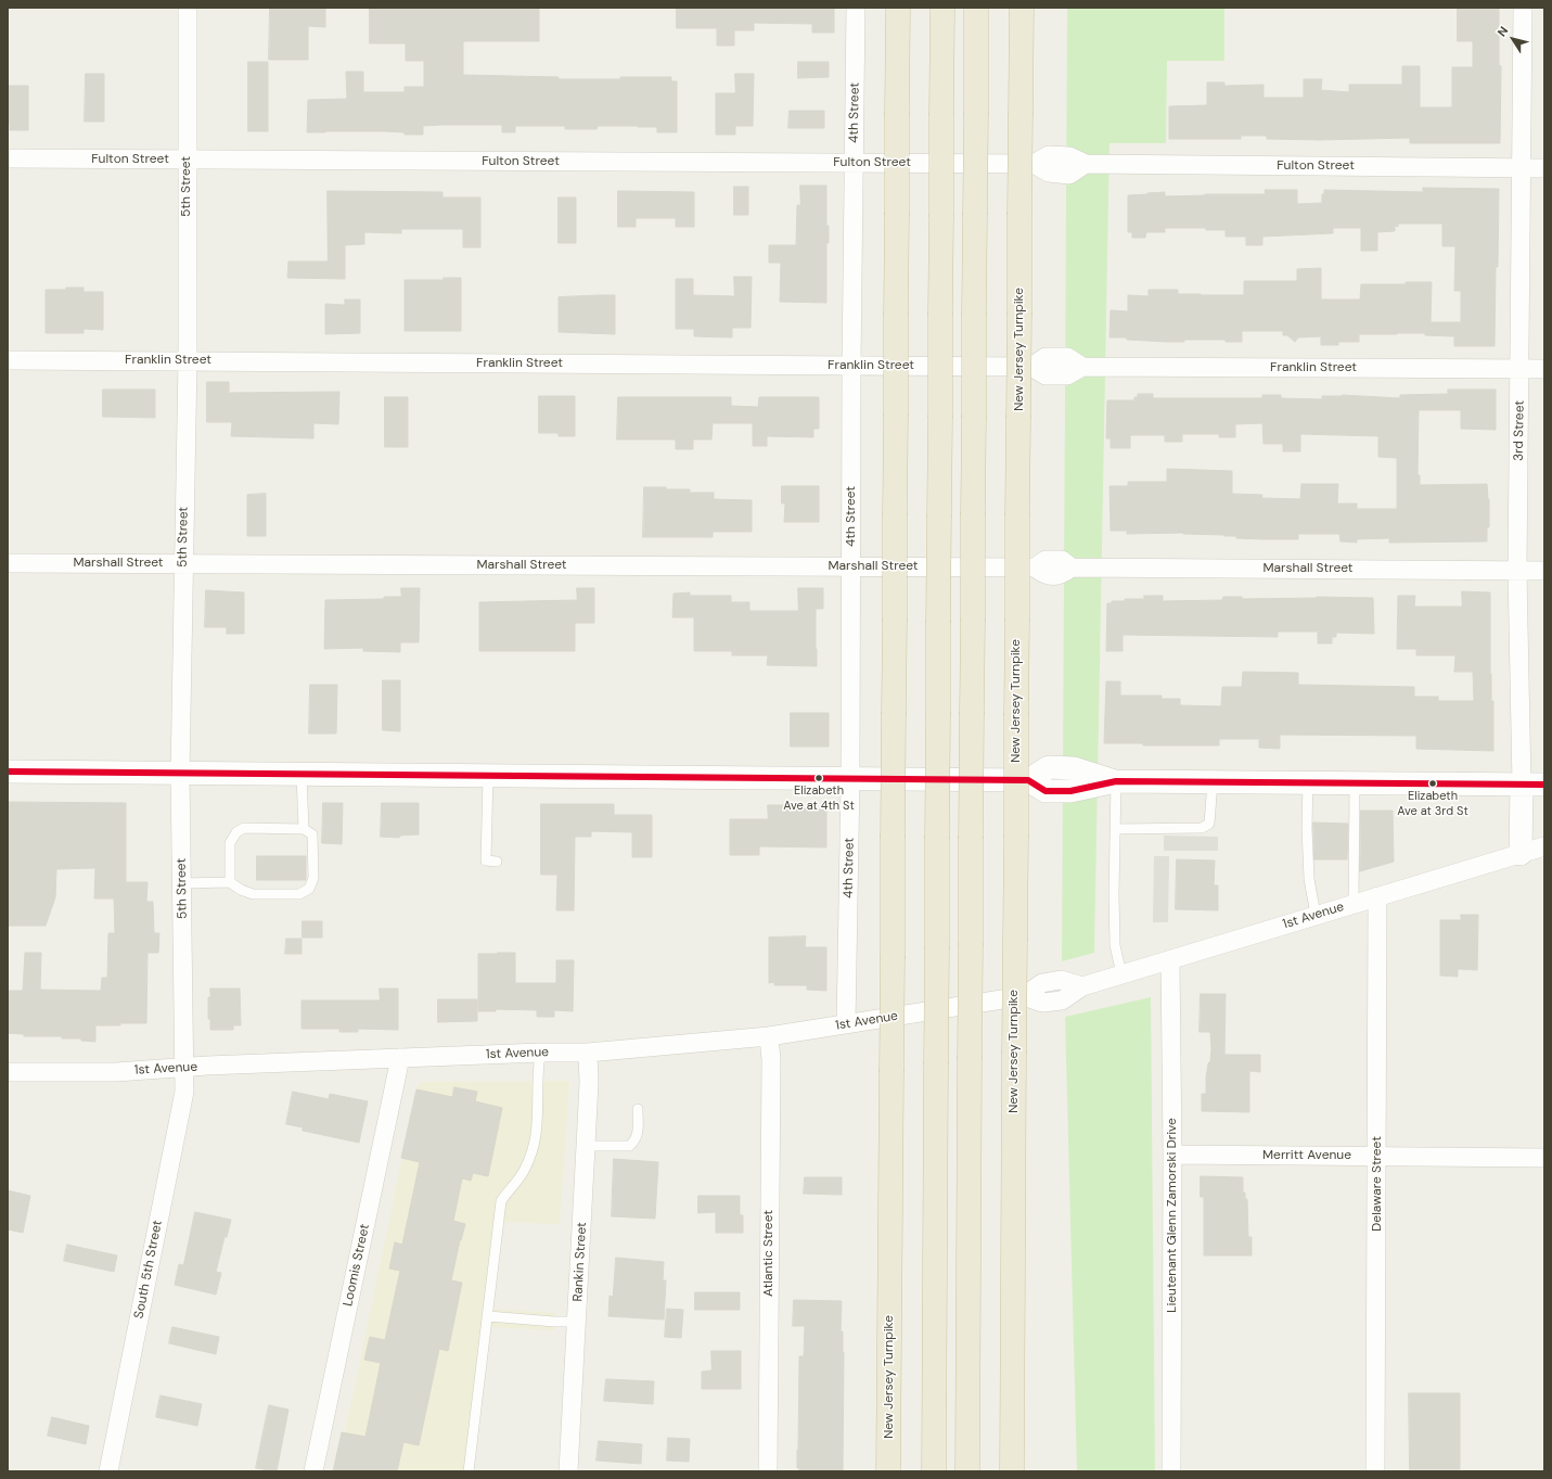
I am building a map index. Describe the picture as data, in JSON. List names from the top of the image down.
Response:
{
  "streets": {
    "highway": ["New Jersey Turnpike"],
    "street": [
      "4th Street",
      "Fulton Street",
      "5th Street",
      "Franklin Street",
      "3rd Street",
      "Marshall Street",
      "1st Avenue",
      "Merritt Avenue",
      "Delaware Street",
      "Lieutenant Glenn Zamorski Drive",
      "Atlantic Street",
      "Rankin Street",
      "Loomis Street",
      "South 5th Street"
    ]
  },
  "crossings": [
    ["4th Street", "Fulton Street"],
    ["4th Street", "Franklin Street"],
    ["4th Street", "Marshall Street"],
    ["4th Street", "1st Avenue"],
    ["Fulton Street", "5th Street"],
    ["Fulton Street", "3rd Street"],
    ["5th Street", "Franklin Street"],
    ["5th Street", "Marshall Street"],
    ["5th Street", "1st Avenue"],
    ["5th Street", "South 5th Street"],
    ["Franklin Street", "3rd Street"],
    ["3rd Street", "Marshall Street"],
    ["3rd Street", "1st Avenue"],
    ["1st Avenue", "Delaware Street"],
    ["1st Avenue", "Lieutenant Glenn Zamorski Drive"],
    ["1st Avenue", "Atlantic Street"],
    ["1st Avenue", "Rankin Street"],
    ["1st Avenue", "Loomis Street"],
    ["1st Avenue", "South 5th Street"],
    ["Merritt Avenue", "Delaware Street"],
    ["Merritt Avenue", "Lieutenant Glenn Zamorski Drive"]
  ],
  "places": ["Elizabeth Ave at 4th St", "Elizabeth Ave at 3rd St"],
  "north": "top left"
}
